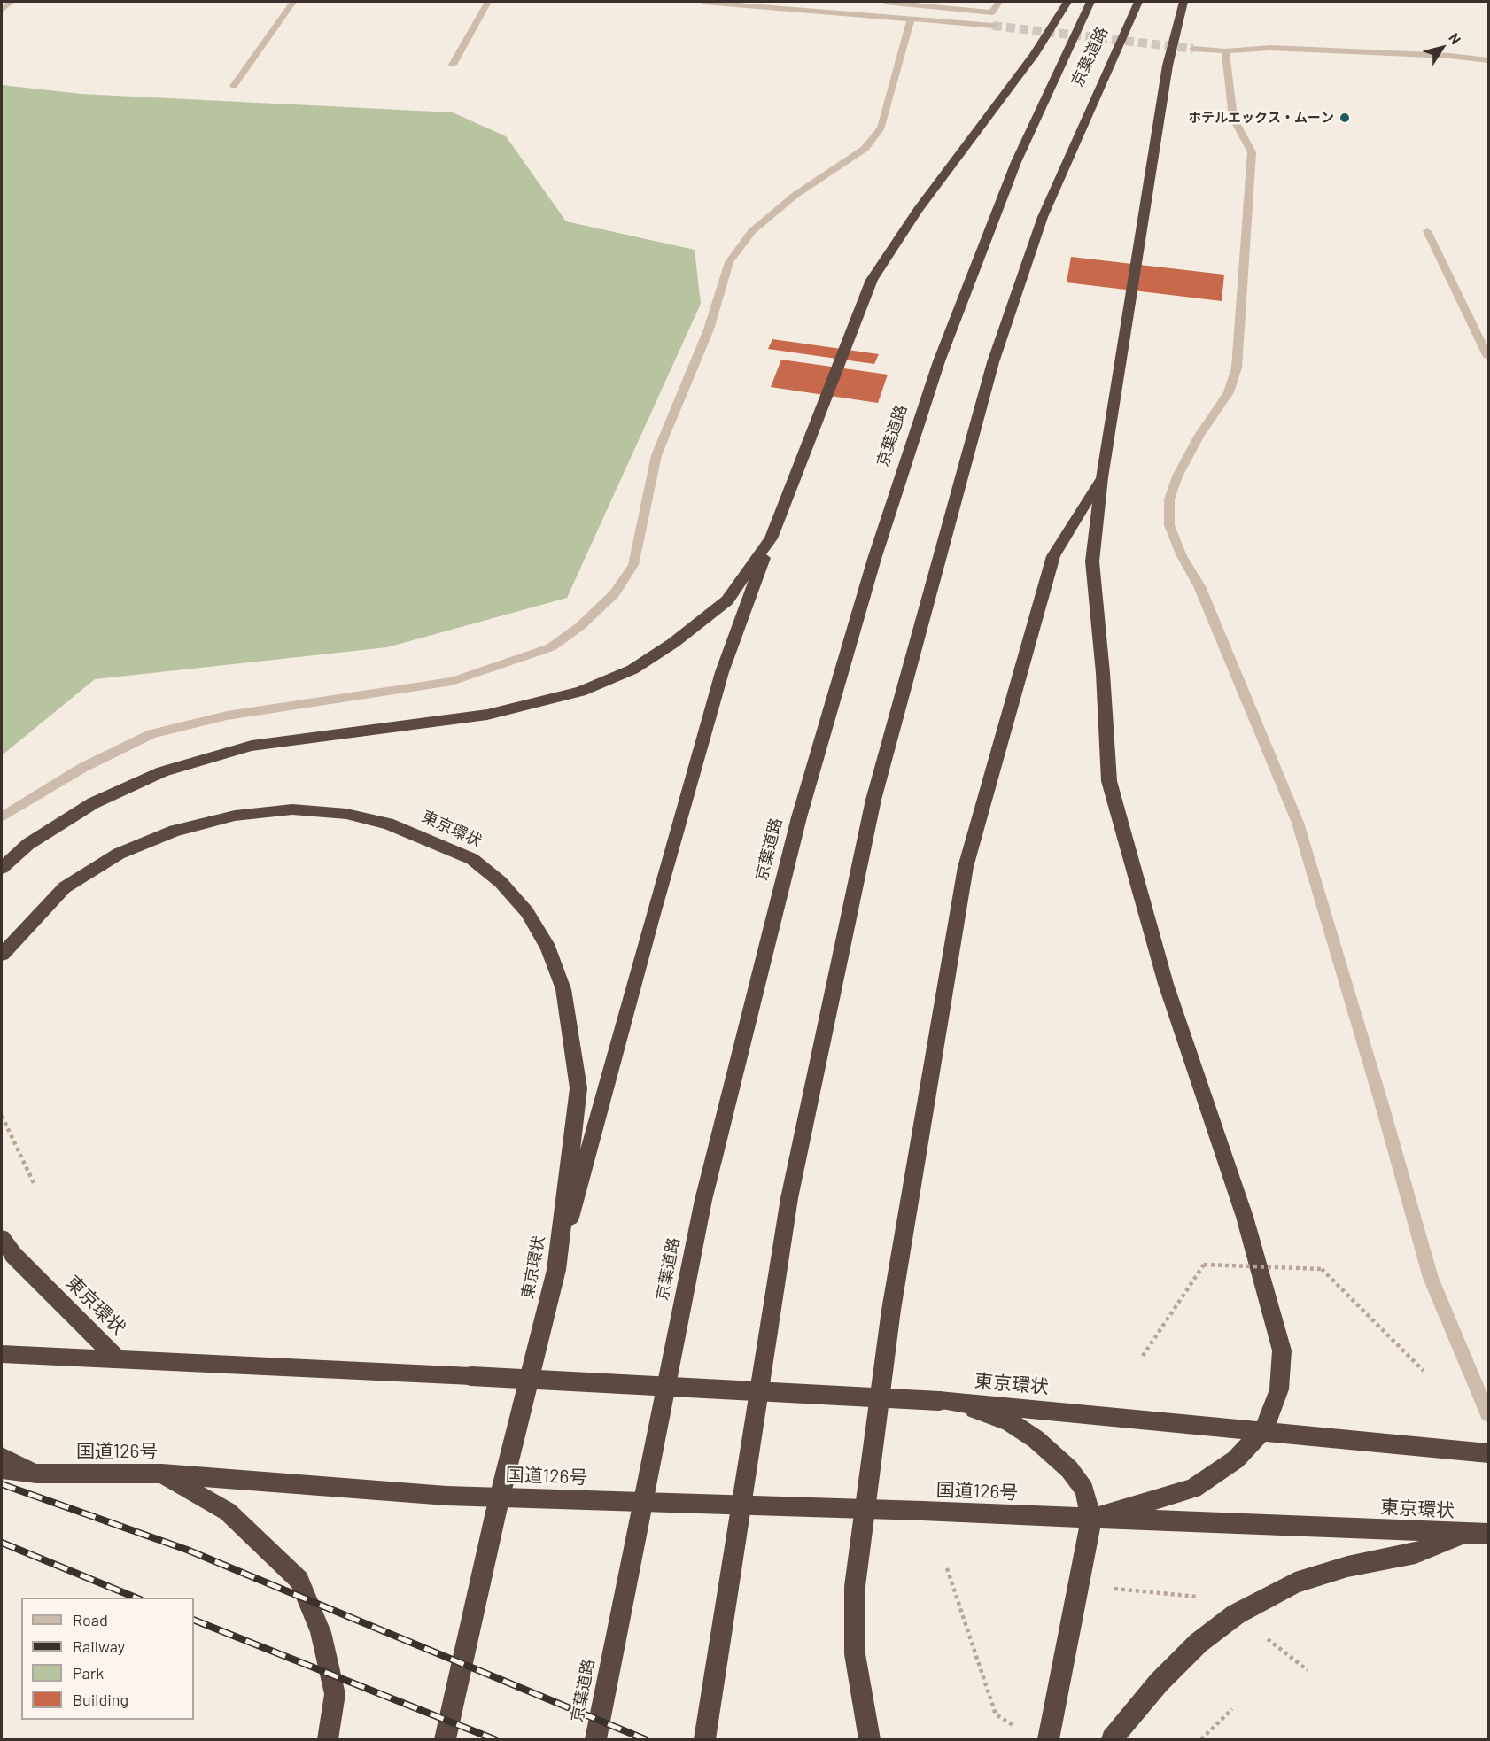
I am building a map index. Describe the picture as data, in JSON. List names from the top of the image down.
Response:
{
  "streets": {
    "highway": ["京葉道路", "東京環状", "国道126号"]
  },
  "crossings": [
    ["東京環状", "国道126号"]
  ],
  "places": ["ホテルエックス・ムーン"],
  "legend": [
    "Road",
    "Railway",
    "Park",
    "Building"
  ],
  "north": "top right"
}
